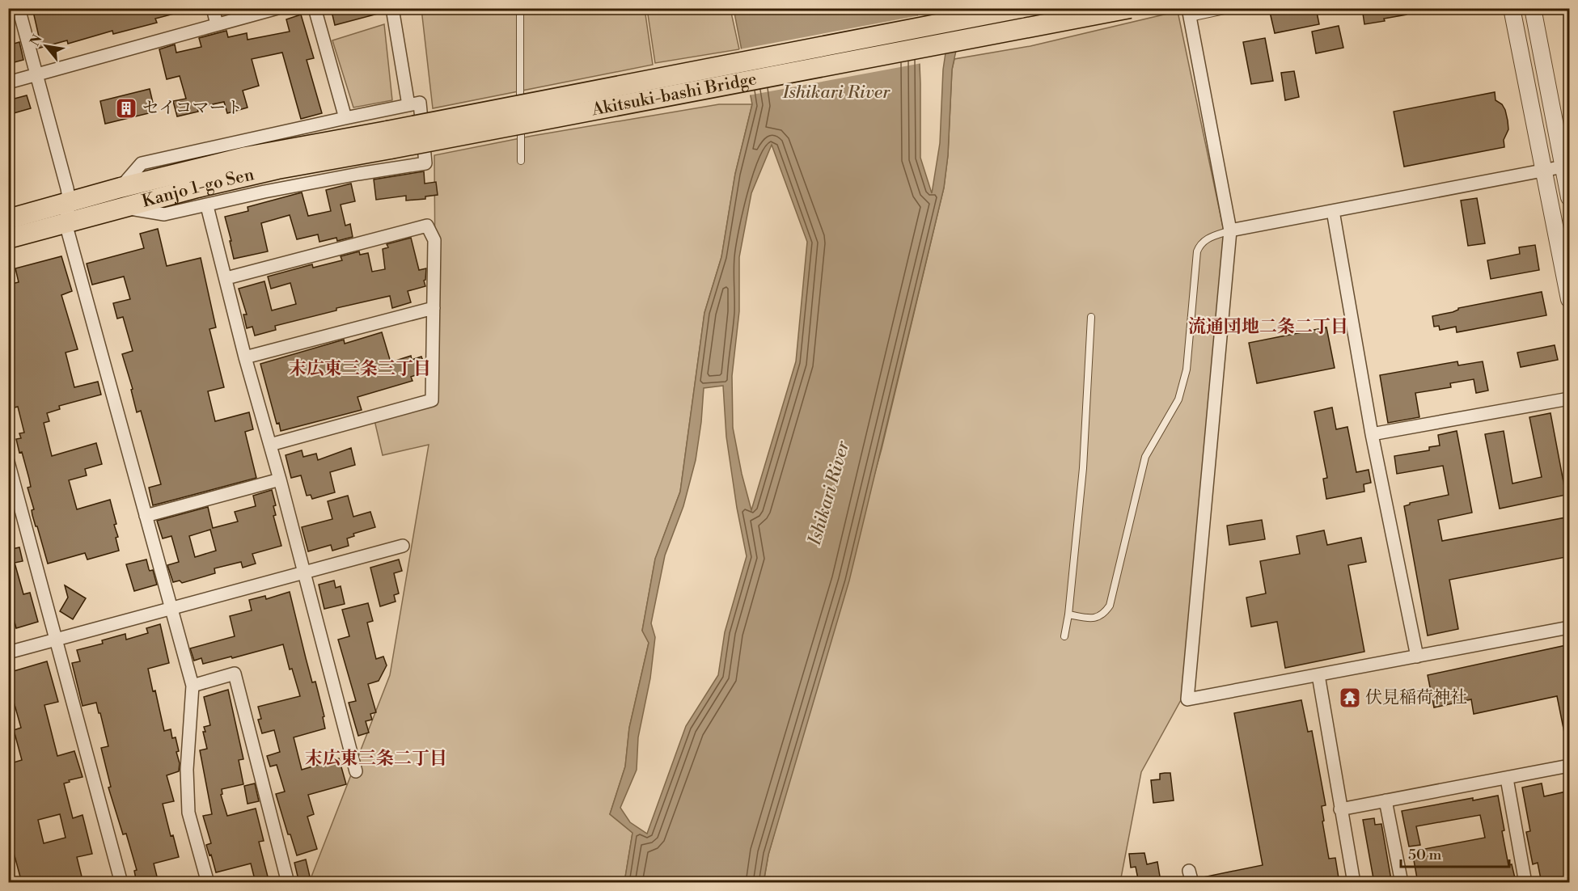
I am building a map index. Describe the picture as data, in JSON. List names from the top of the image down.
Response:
{
  "streets": {
    "main road": ["Akitsuki-bashi Bridge", "Kanjo 1-go Sen"]
  },
  "crossings": [
    ["Akitsuki-bashi Bridge", "Kanjo 1-go Sen"]
  ],
  "districts": ["流通団地二条二丁目", "末広東三条三丁目", "末広東三条二丁目"],
  "water": ["Ishikari River"],
  "places": {
    "building": ["セイコマート"],
    "temple": ["伏見稲荷神社"]
  },
  "scale_bar": "50 m",
  "north": "top left"
}
